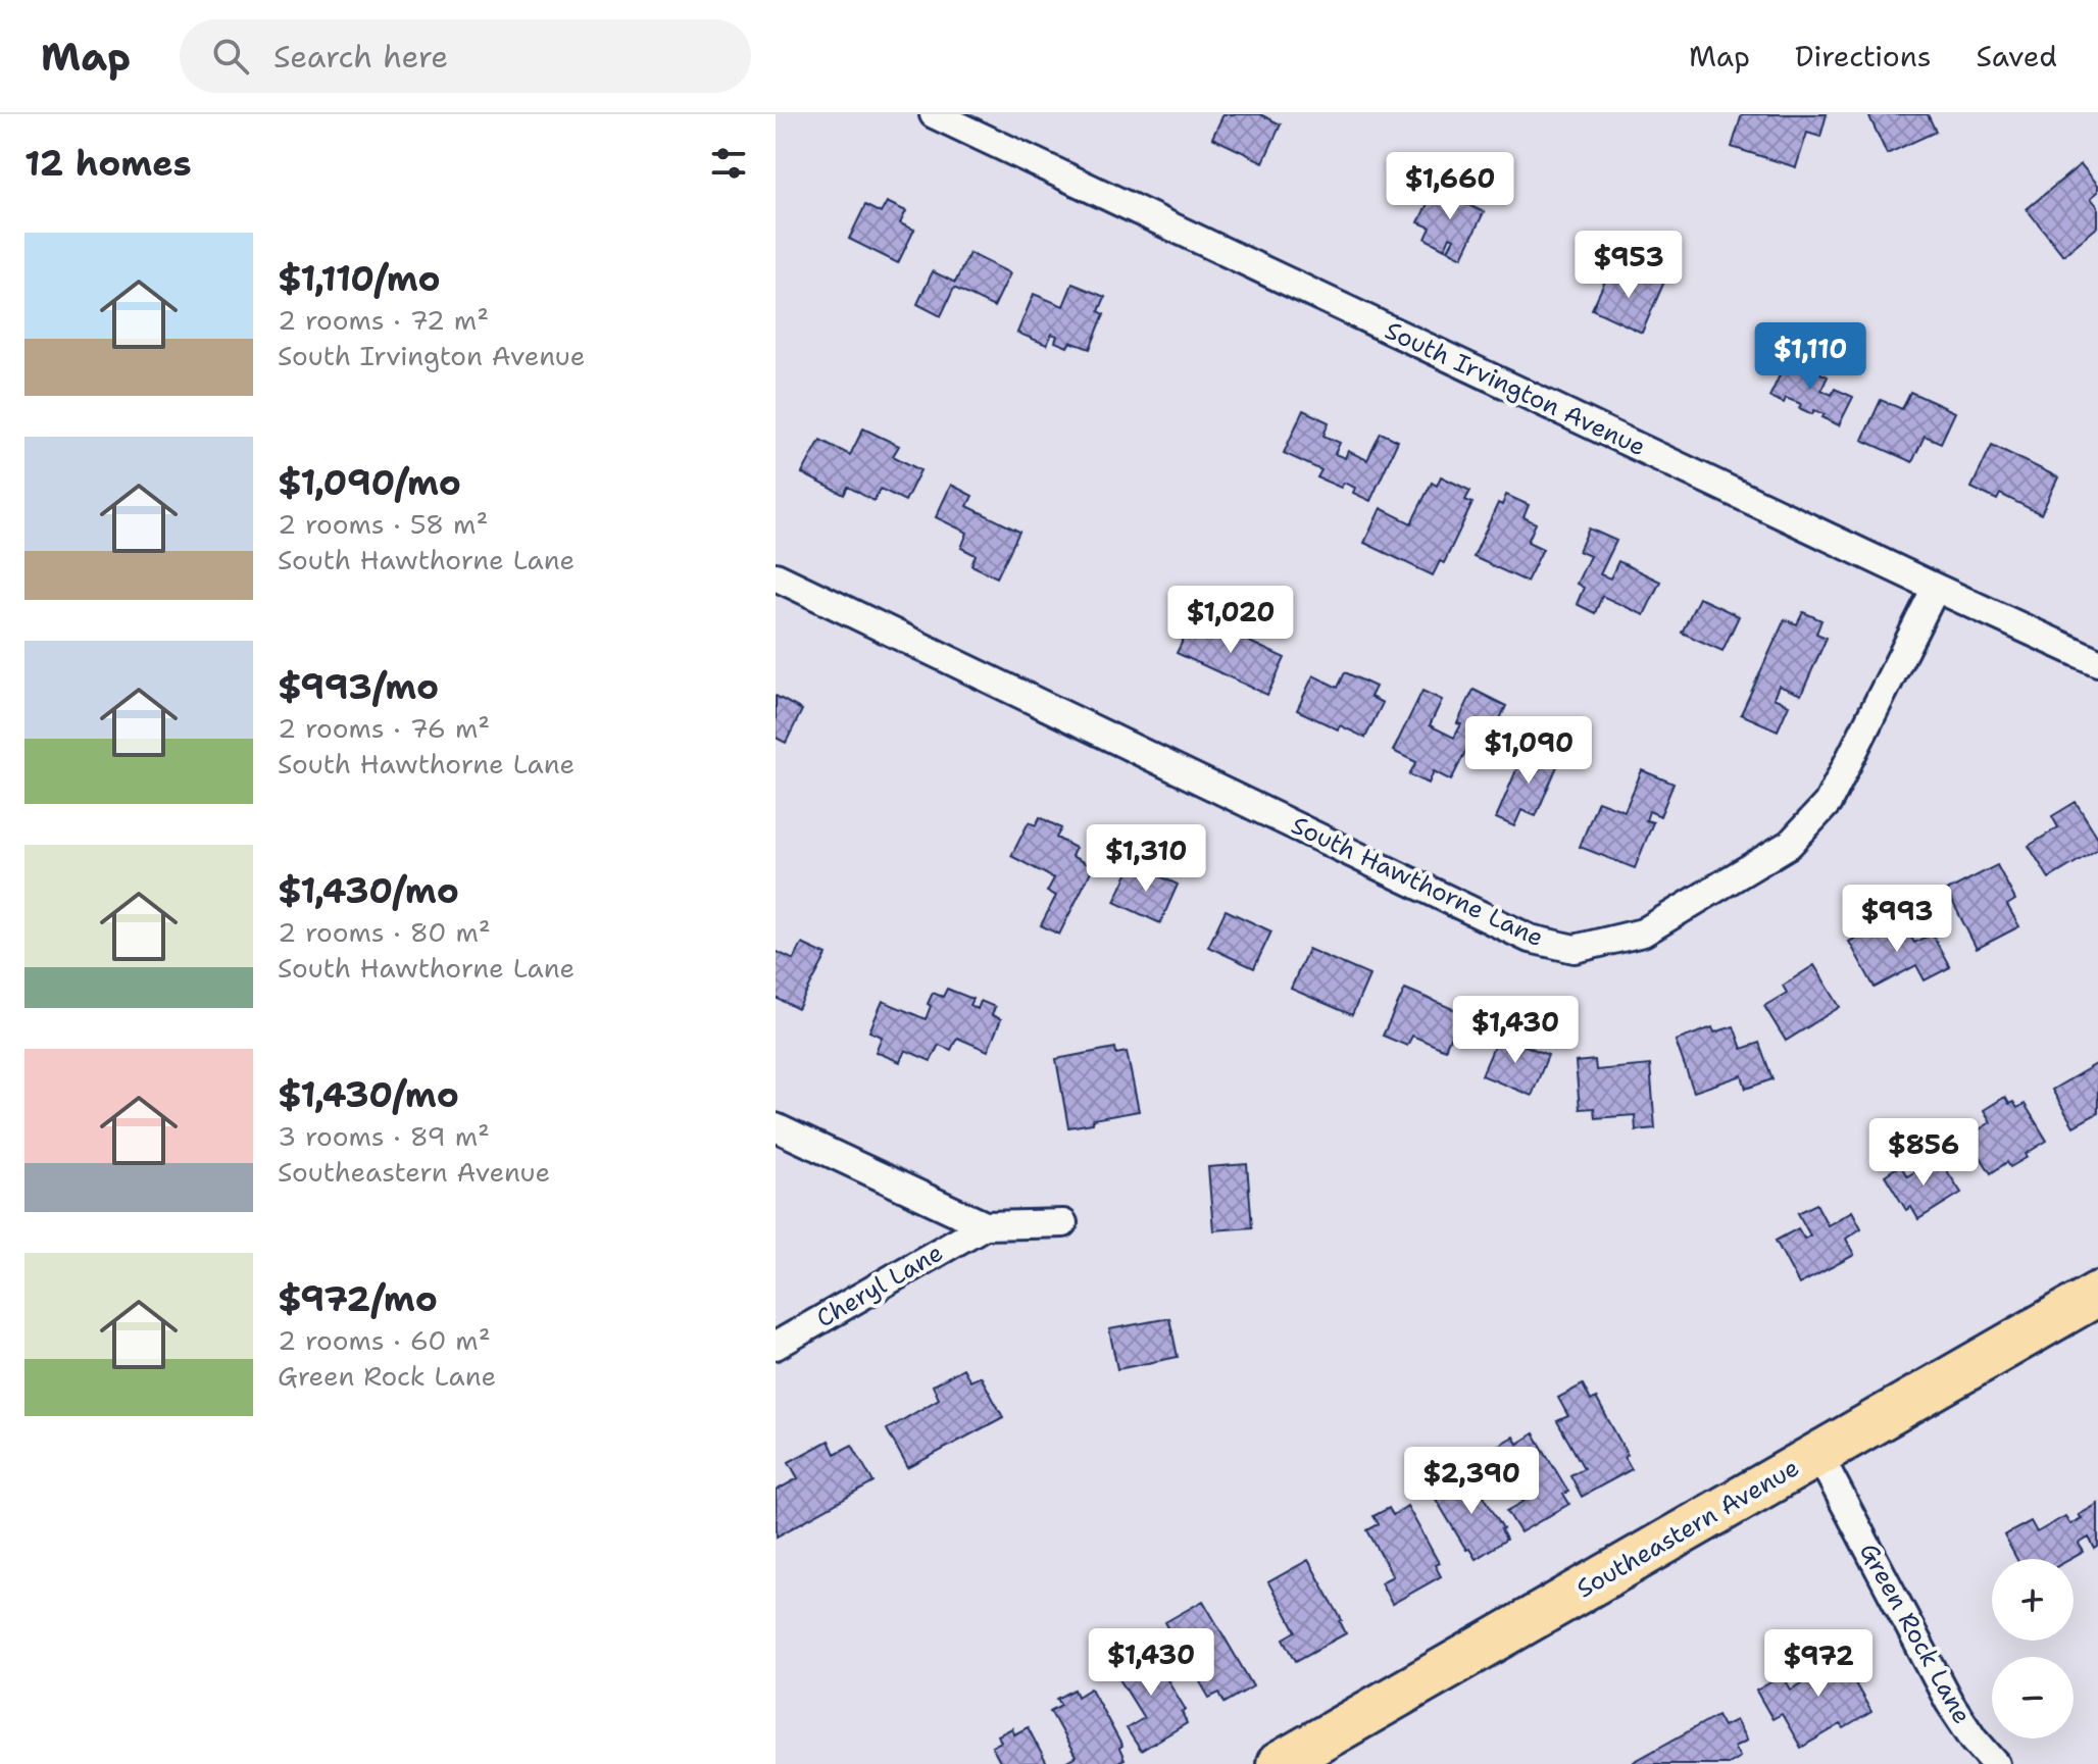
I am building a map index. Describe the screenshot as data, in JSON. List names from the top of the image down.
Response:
{
  "streets": {
    "main road": ["Southeastern Avenue"],
    "street": [
      "South Irvington Avenue",
      "South Hawthorne Lane",
      "Cheryl Lane",
      "Green Rock Lane"
    ]
  },
  "crossings": [
    ["South Irvington Avenue", "South Hawthorne Lane"],
    ["Southeastern Avenue", "Green Rock Lane"]
  ],
  "page": {
    "header": "Map",
    "search": "Search here",
    "nav": ["Map", "Directions", "Saved"],
    "heading": "12 homes",
    "price": [
      "$1,660",
      "$953",
      "$1,110",
      "$1,020",
      "$1,090",
      "$1,310",
      "$993",
      "$1,430",
      "$856",
      "$2,390",
      "$1,430",
      "$972"
    ],
    "list": [
      {
        "name": "$1,110/mo",
        "note": "2 rooms · 72 m² · South Irvington Avenue"
      },
      {
        "name": "$1,090/mo",
        "note": "2 rooms · 58 m² · South Hawthorne Lane"
      },
      {
        "name": "$993/mo",
        "note": "2 rooms · 76 m² · South Hawthorne Lane"
      },
      {
        "name": "$1,430/mo",
        "note": "2 rooms · 80 m² · South Hawthorne Lane"
      },
      {
        "name": "$1,430/mo",
        "note": "3 rooms · 89 m² · Southeastern Avenue"
      },
      {
        "name": "$972/mo",
        "note": "2 rooms · 60 m² · Green Rock Lane"
      }
    ],
    "map_buttons": ["+", "−"]
  }
}
